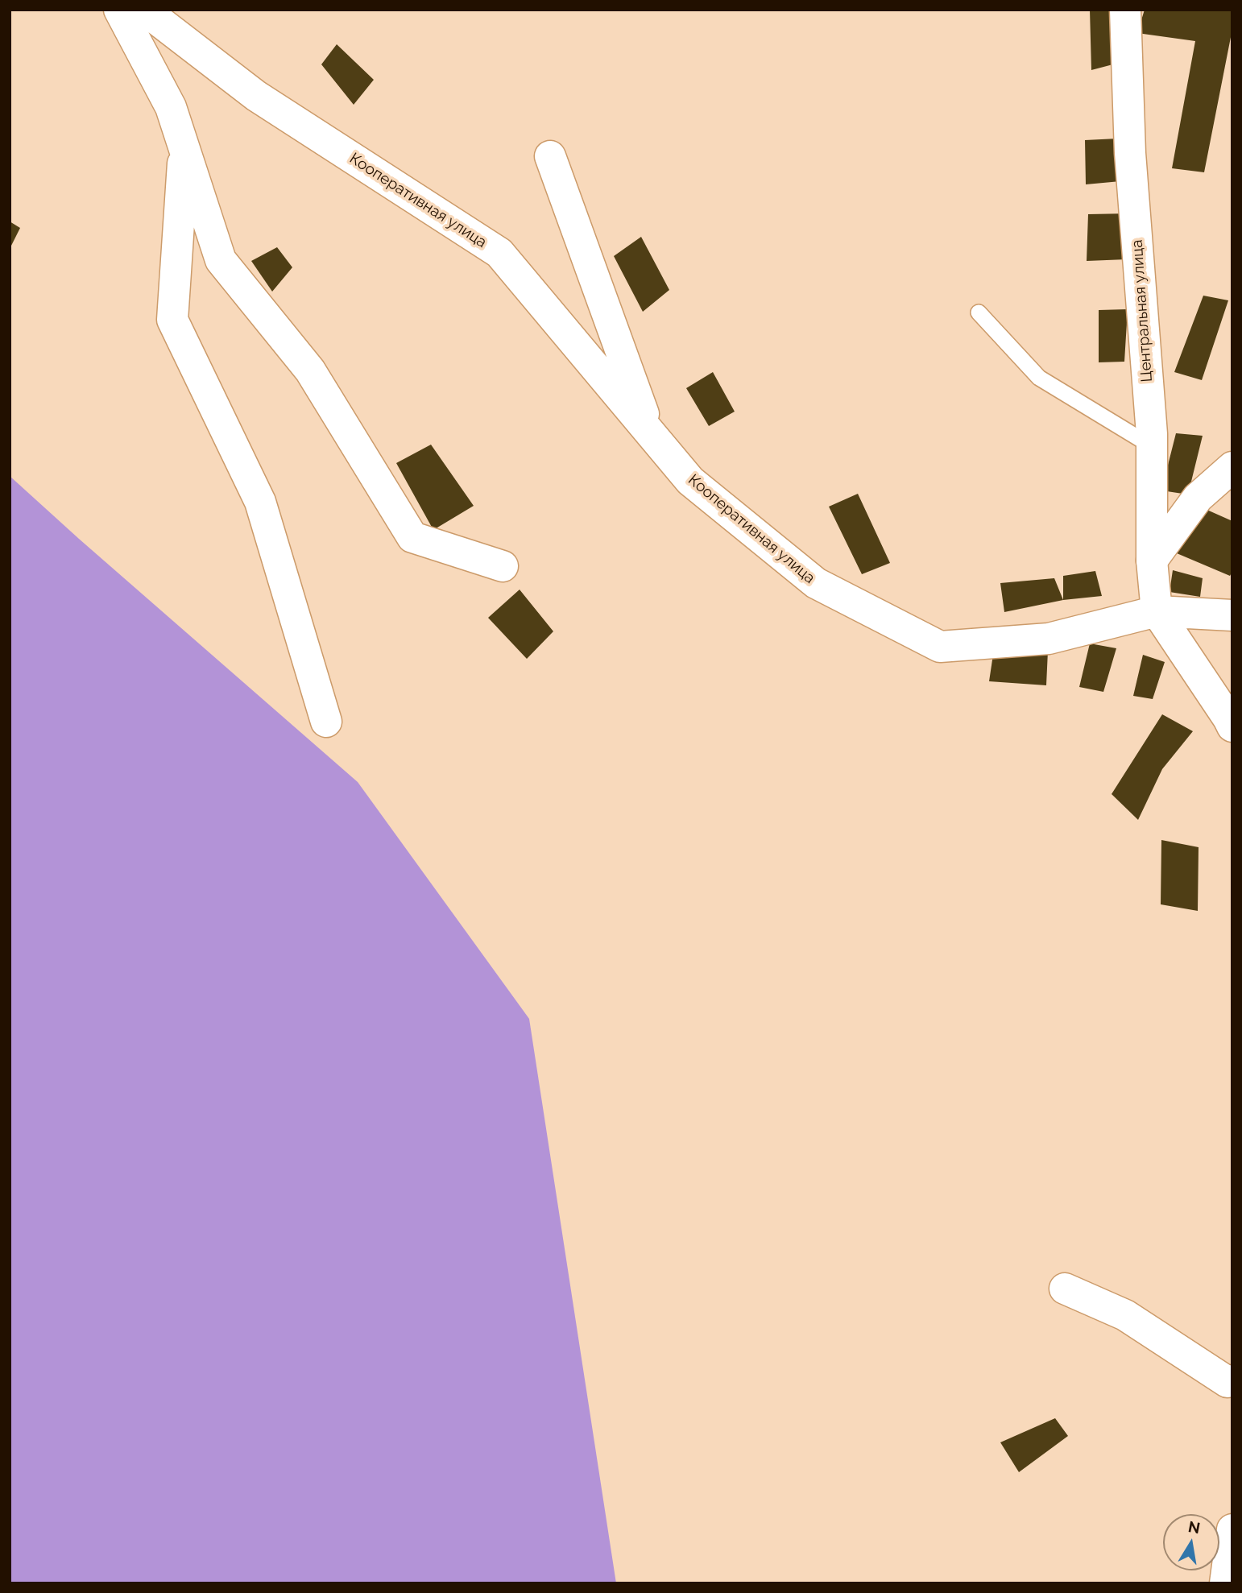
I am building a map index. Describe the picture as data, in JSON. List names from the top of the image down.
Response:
{
  "streets": {
    "street": ["Кооперативная улица", "Центральная улица"]
  },
  "crossings": [
    ["Кооперативная улица", "Центральная улица"]
  ],
  "north": "top"
}
